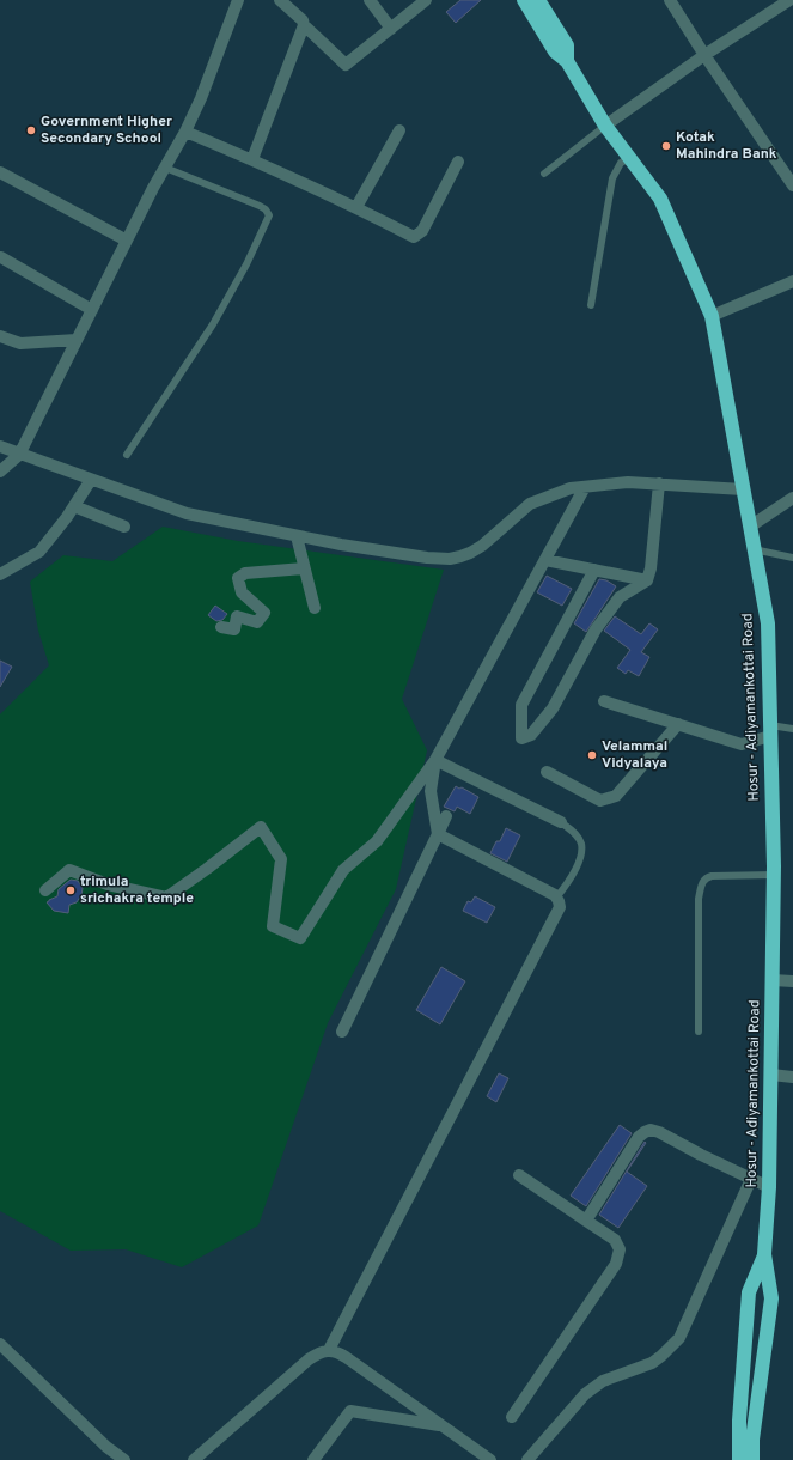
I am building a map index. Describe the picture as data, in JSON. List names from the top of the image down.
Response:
{
  "streets": {
    "highway": ["Hosur - Adiyamankottai Road"]
  },
  "places": [
    "Government Higher Secondary School",
    "Kotak Mahindra Bank",
    "Velammal Vidyalaya",
    "trimula srichakra temple"
  ]
}
